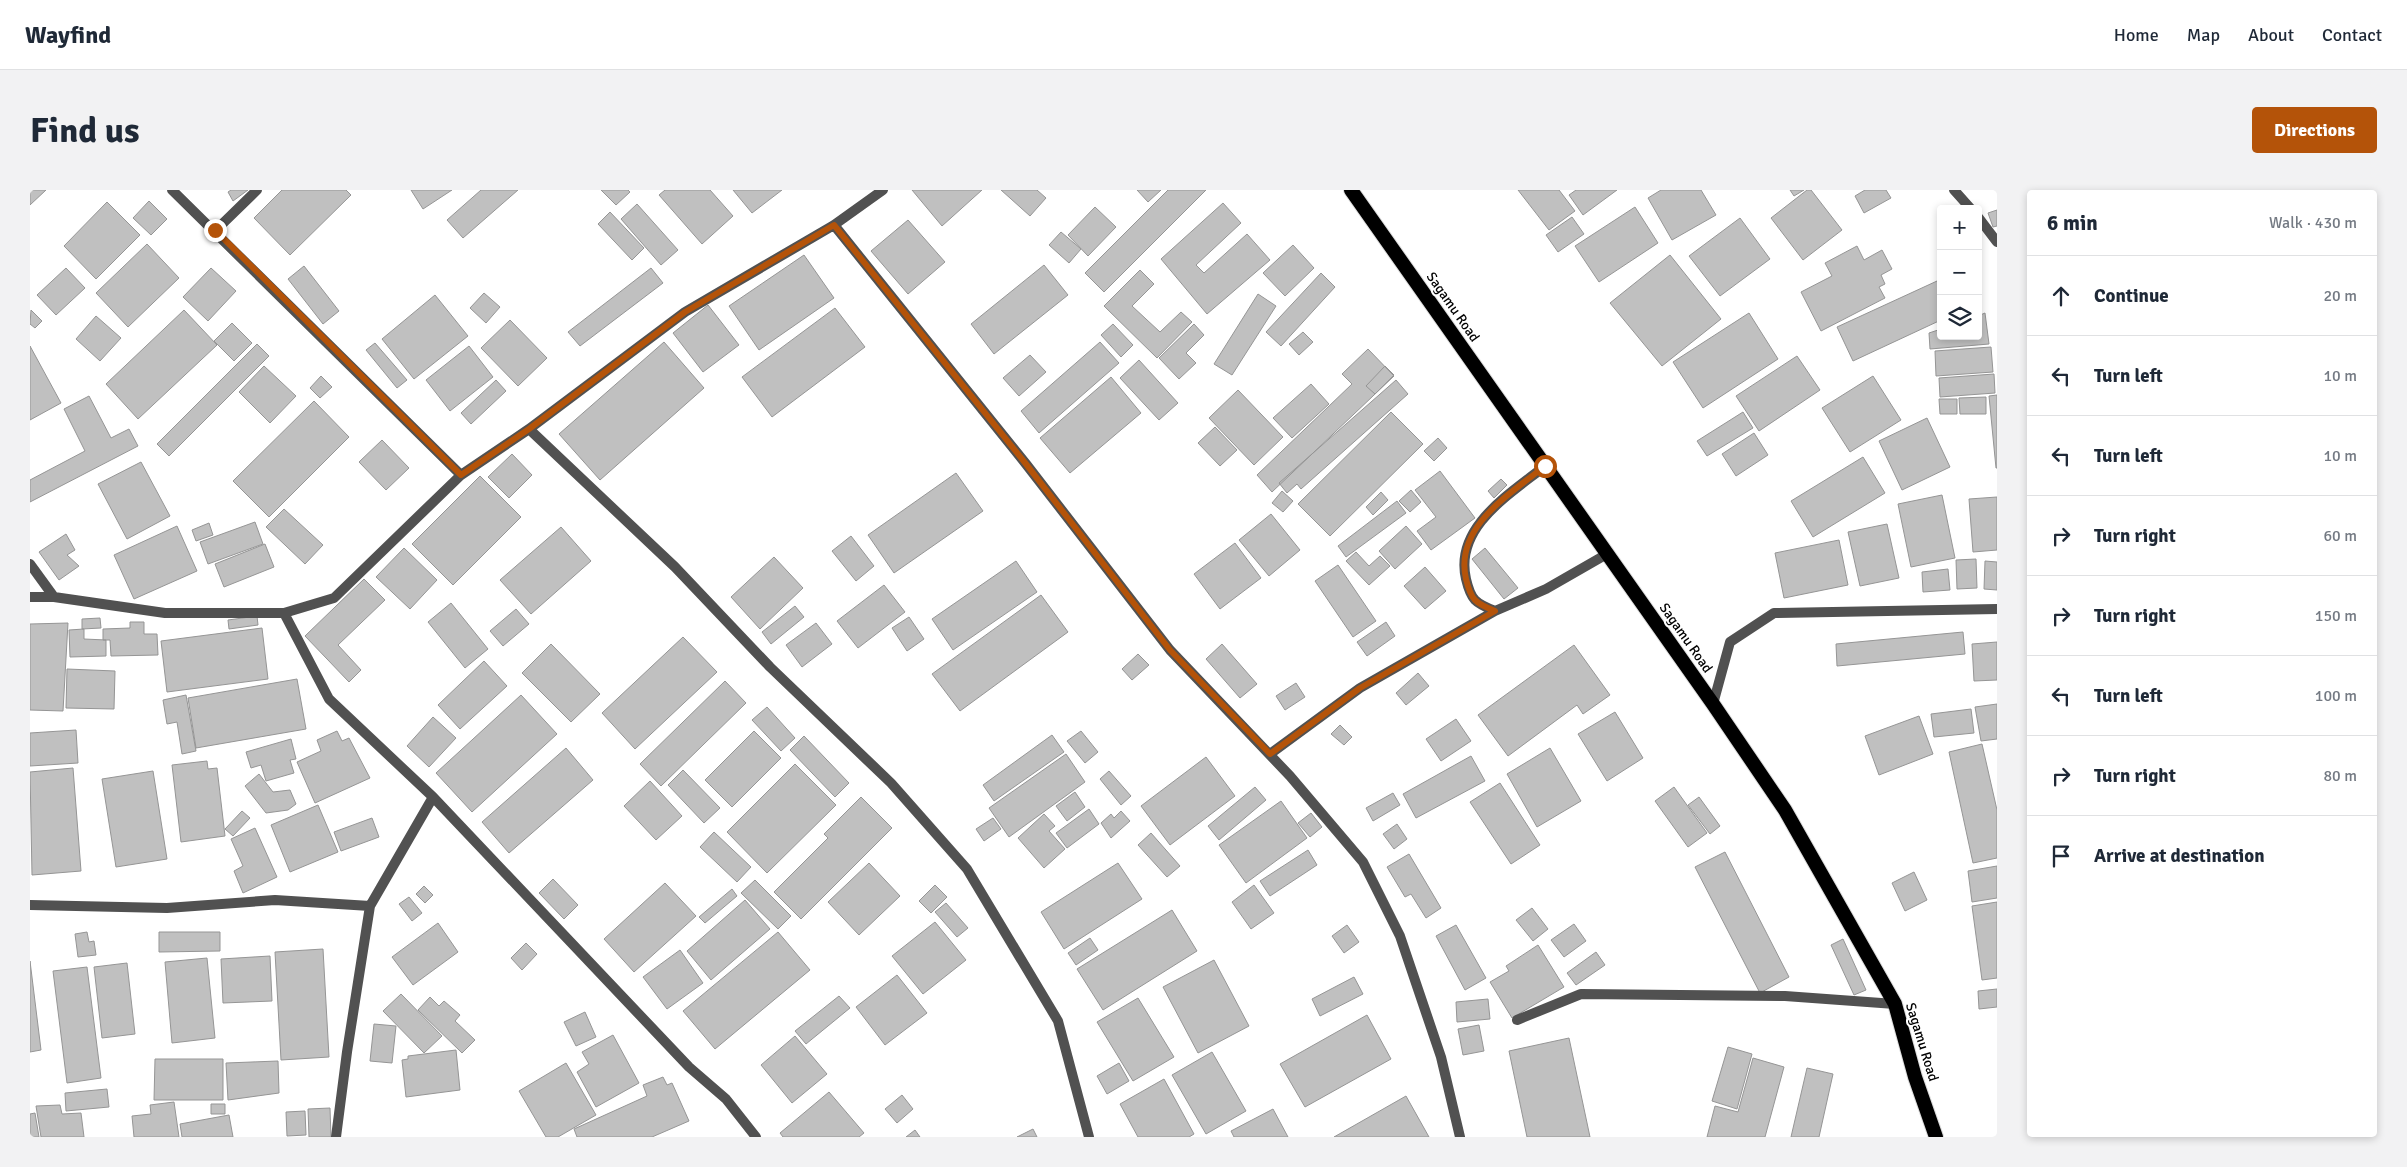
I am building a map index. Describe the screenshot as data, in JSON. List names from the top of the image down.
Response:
{
  "streets": {
    "highway": ["Sagamu Road"]
  },
  "page": {
    "header": "Wayfind",
    "nav": [
      "Home",
      "Map",
      "About",
      "Contact"
    ],
    "buttons": "Directions",
    "title": "Find us",
    "heading": ["6 min", "Walk · 430 m"],
    "map_buttons": ["+", "−"],
    "list": [
      ["Continue", "20 m"],
      ["Turn left", "10 m"],
      ["Turn left", "10 m"],
      ["Turn right", "60 m"],
      ["Turn right", "150 m"],
      ["Turn left", "100 m"],
      ["Turn right", "80 m"],
      "Arrive at destination"
    ]
  }
}
